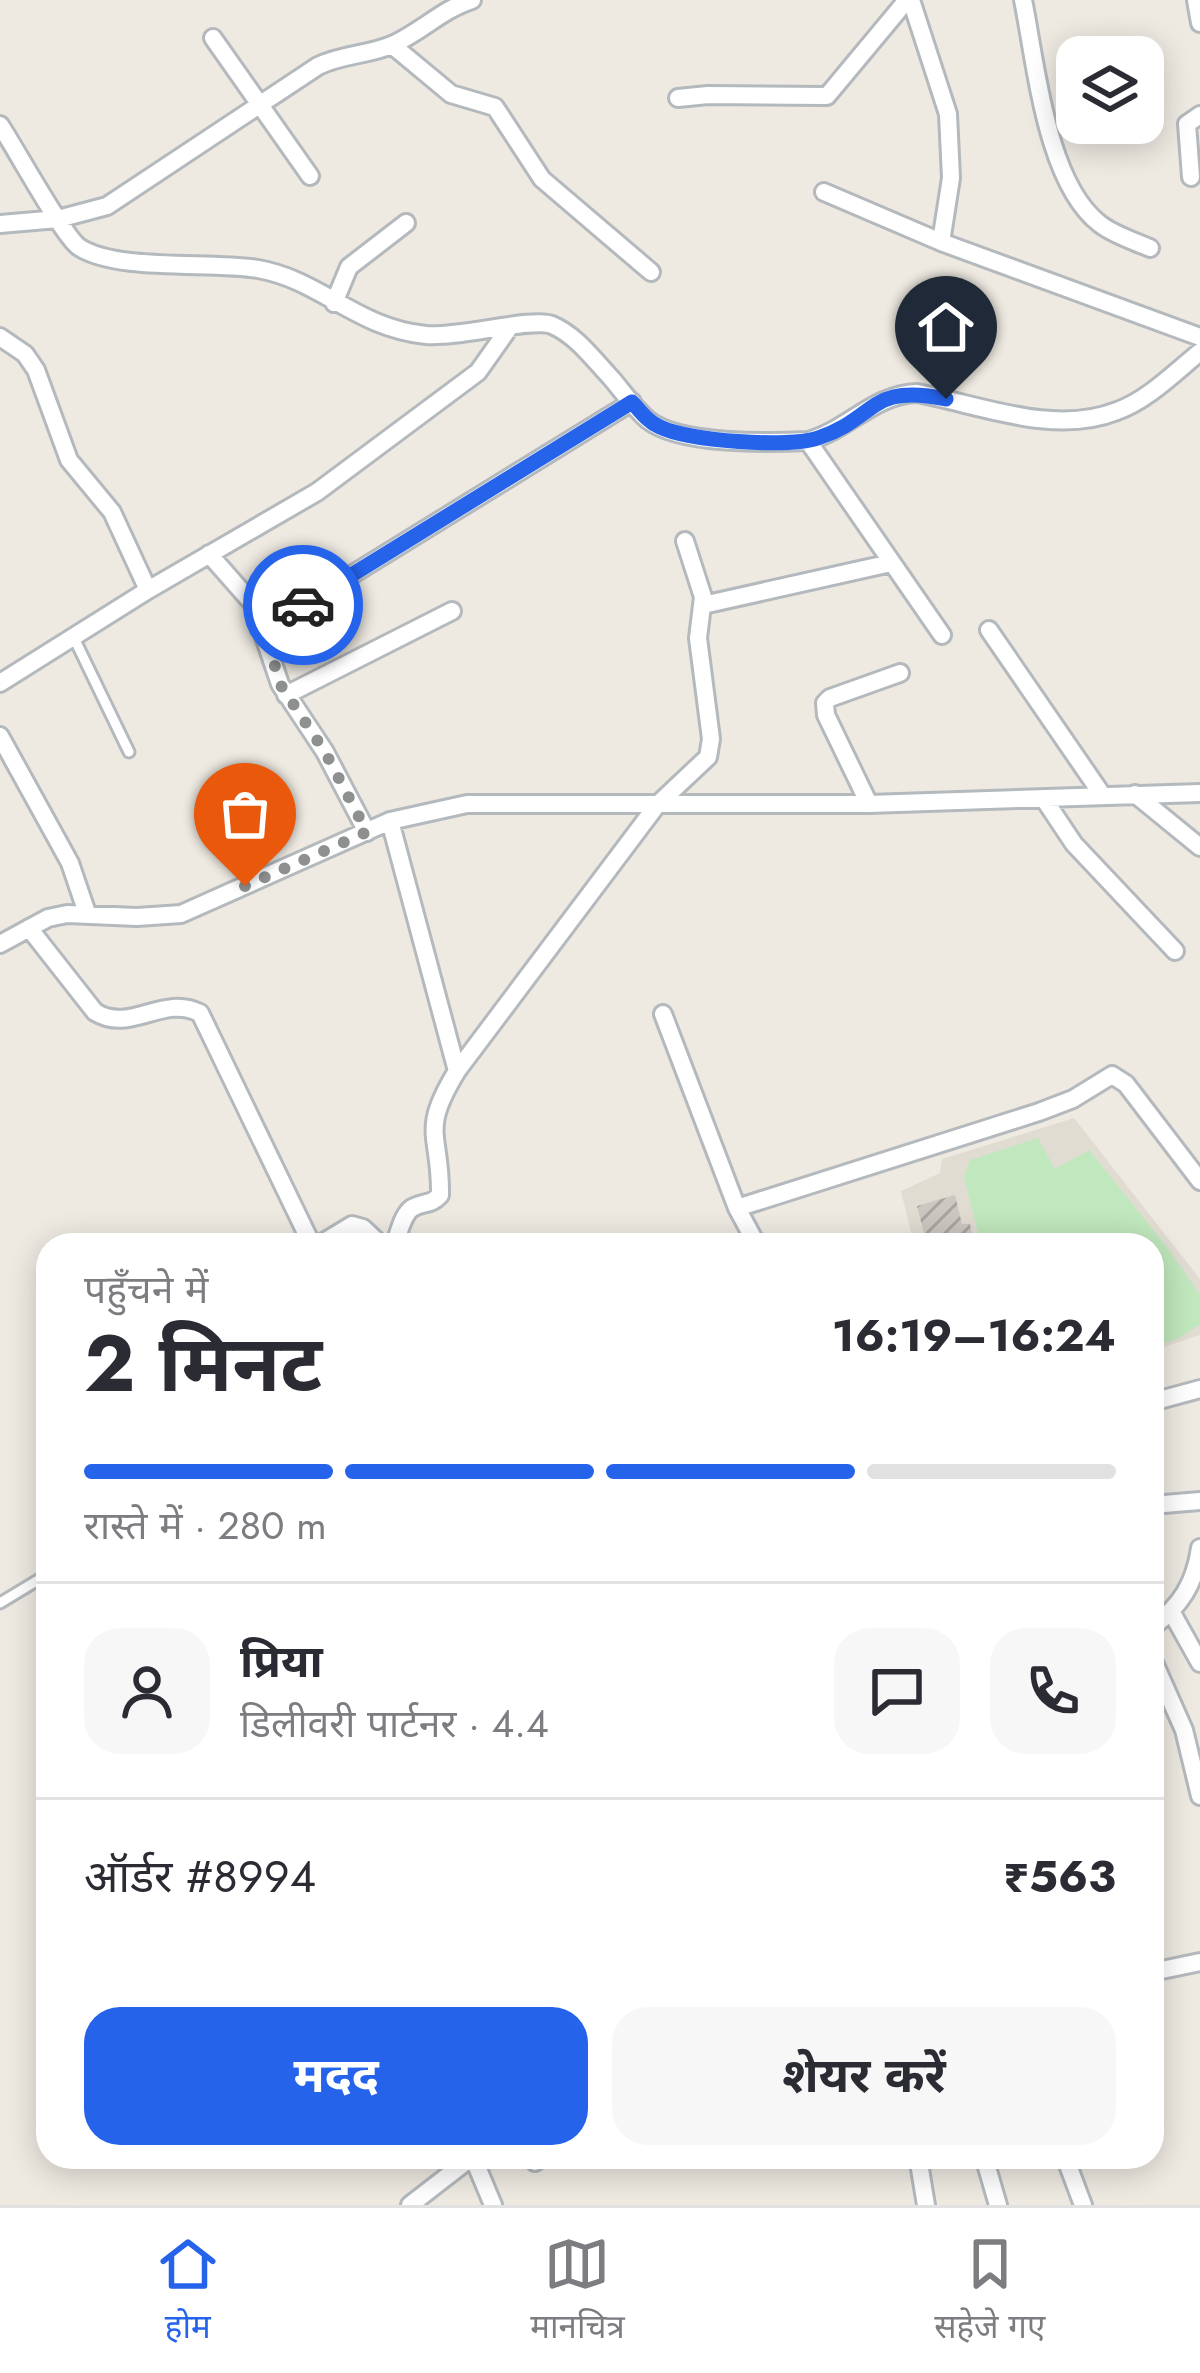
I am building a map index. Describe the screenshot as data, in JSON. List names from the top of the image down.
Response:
{
  "page": {
    "heading": ["2 मिनट", "पहुँचने में", "16:19–16:24"],
    "panel": [
      "प्रिया",
      "डिलीवरी पार्टनर · 4.4",
      "ऑर्डर #8994",
      "₹563"
    ],
    "bar": "रास्ते में · 280 m",
    "buttons": ["मदद", "शेयर करें"],
    "tabs": ["होम", "मानचित्र", "सहेजे गए"]
  }
}
